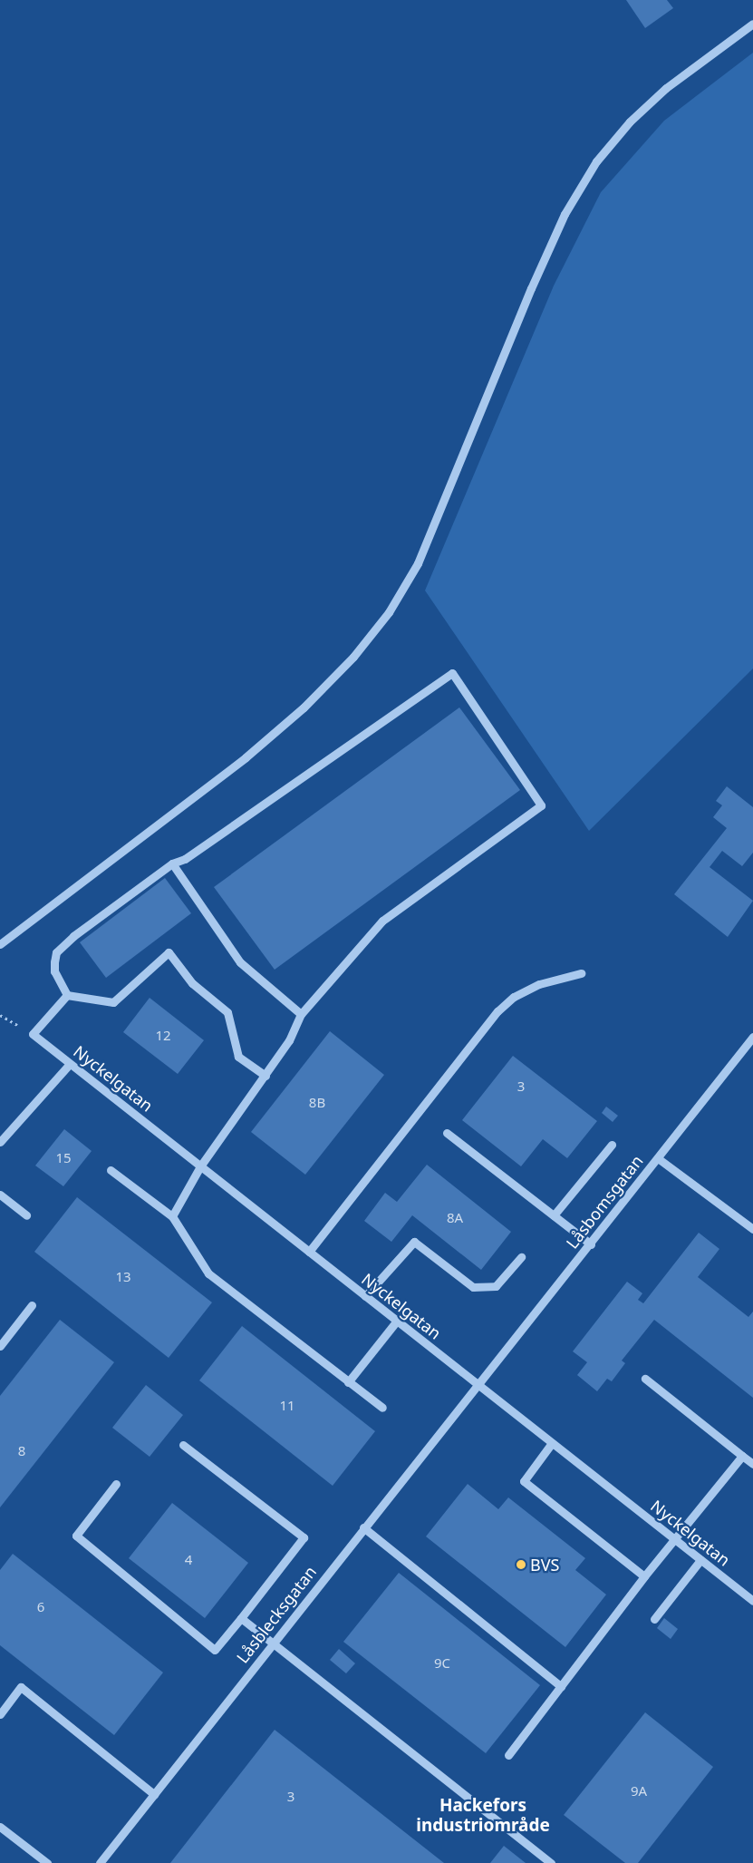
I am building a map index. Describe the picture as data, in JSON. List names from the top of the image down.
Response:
{
  "streets": {
    "street": ["Nyckelgatan", "Låsbomsgatan", "Låsblecksgatan"]
  },
  "crossings": [
    ["Nyckelgatan", "Låsbomsgatan"],
    ["Nyckelgatan", "Låsblecksgatan"],
    ["Låsbomsgatan", "Låsblecksgatan"]
  ],
  "districts": ["Hackefors industriområde"],
  "places": ["BVS"],
  "house_numbers": [
    "12",
    "3",
    "8B",
    "15",
    "8A",
    "13",
    "11",
    "8",
    "4",
    "6",
    "9C",
    "9A",
    "3"
  ]
}
